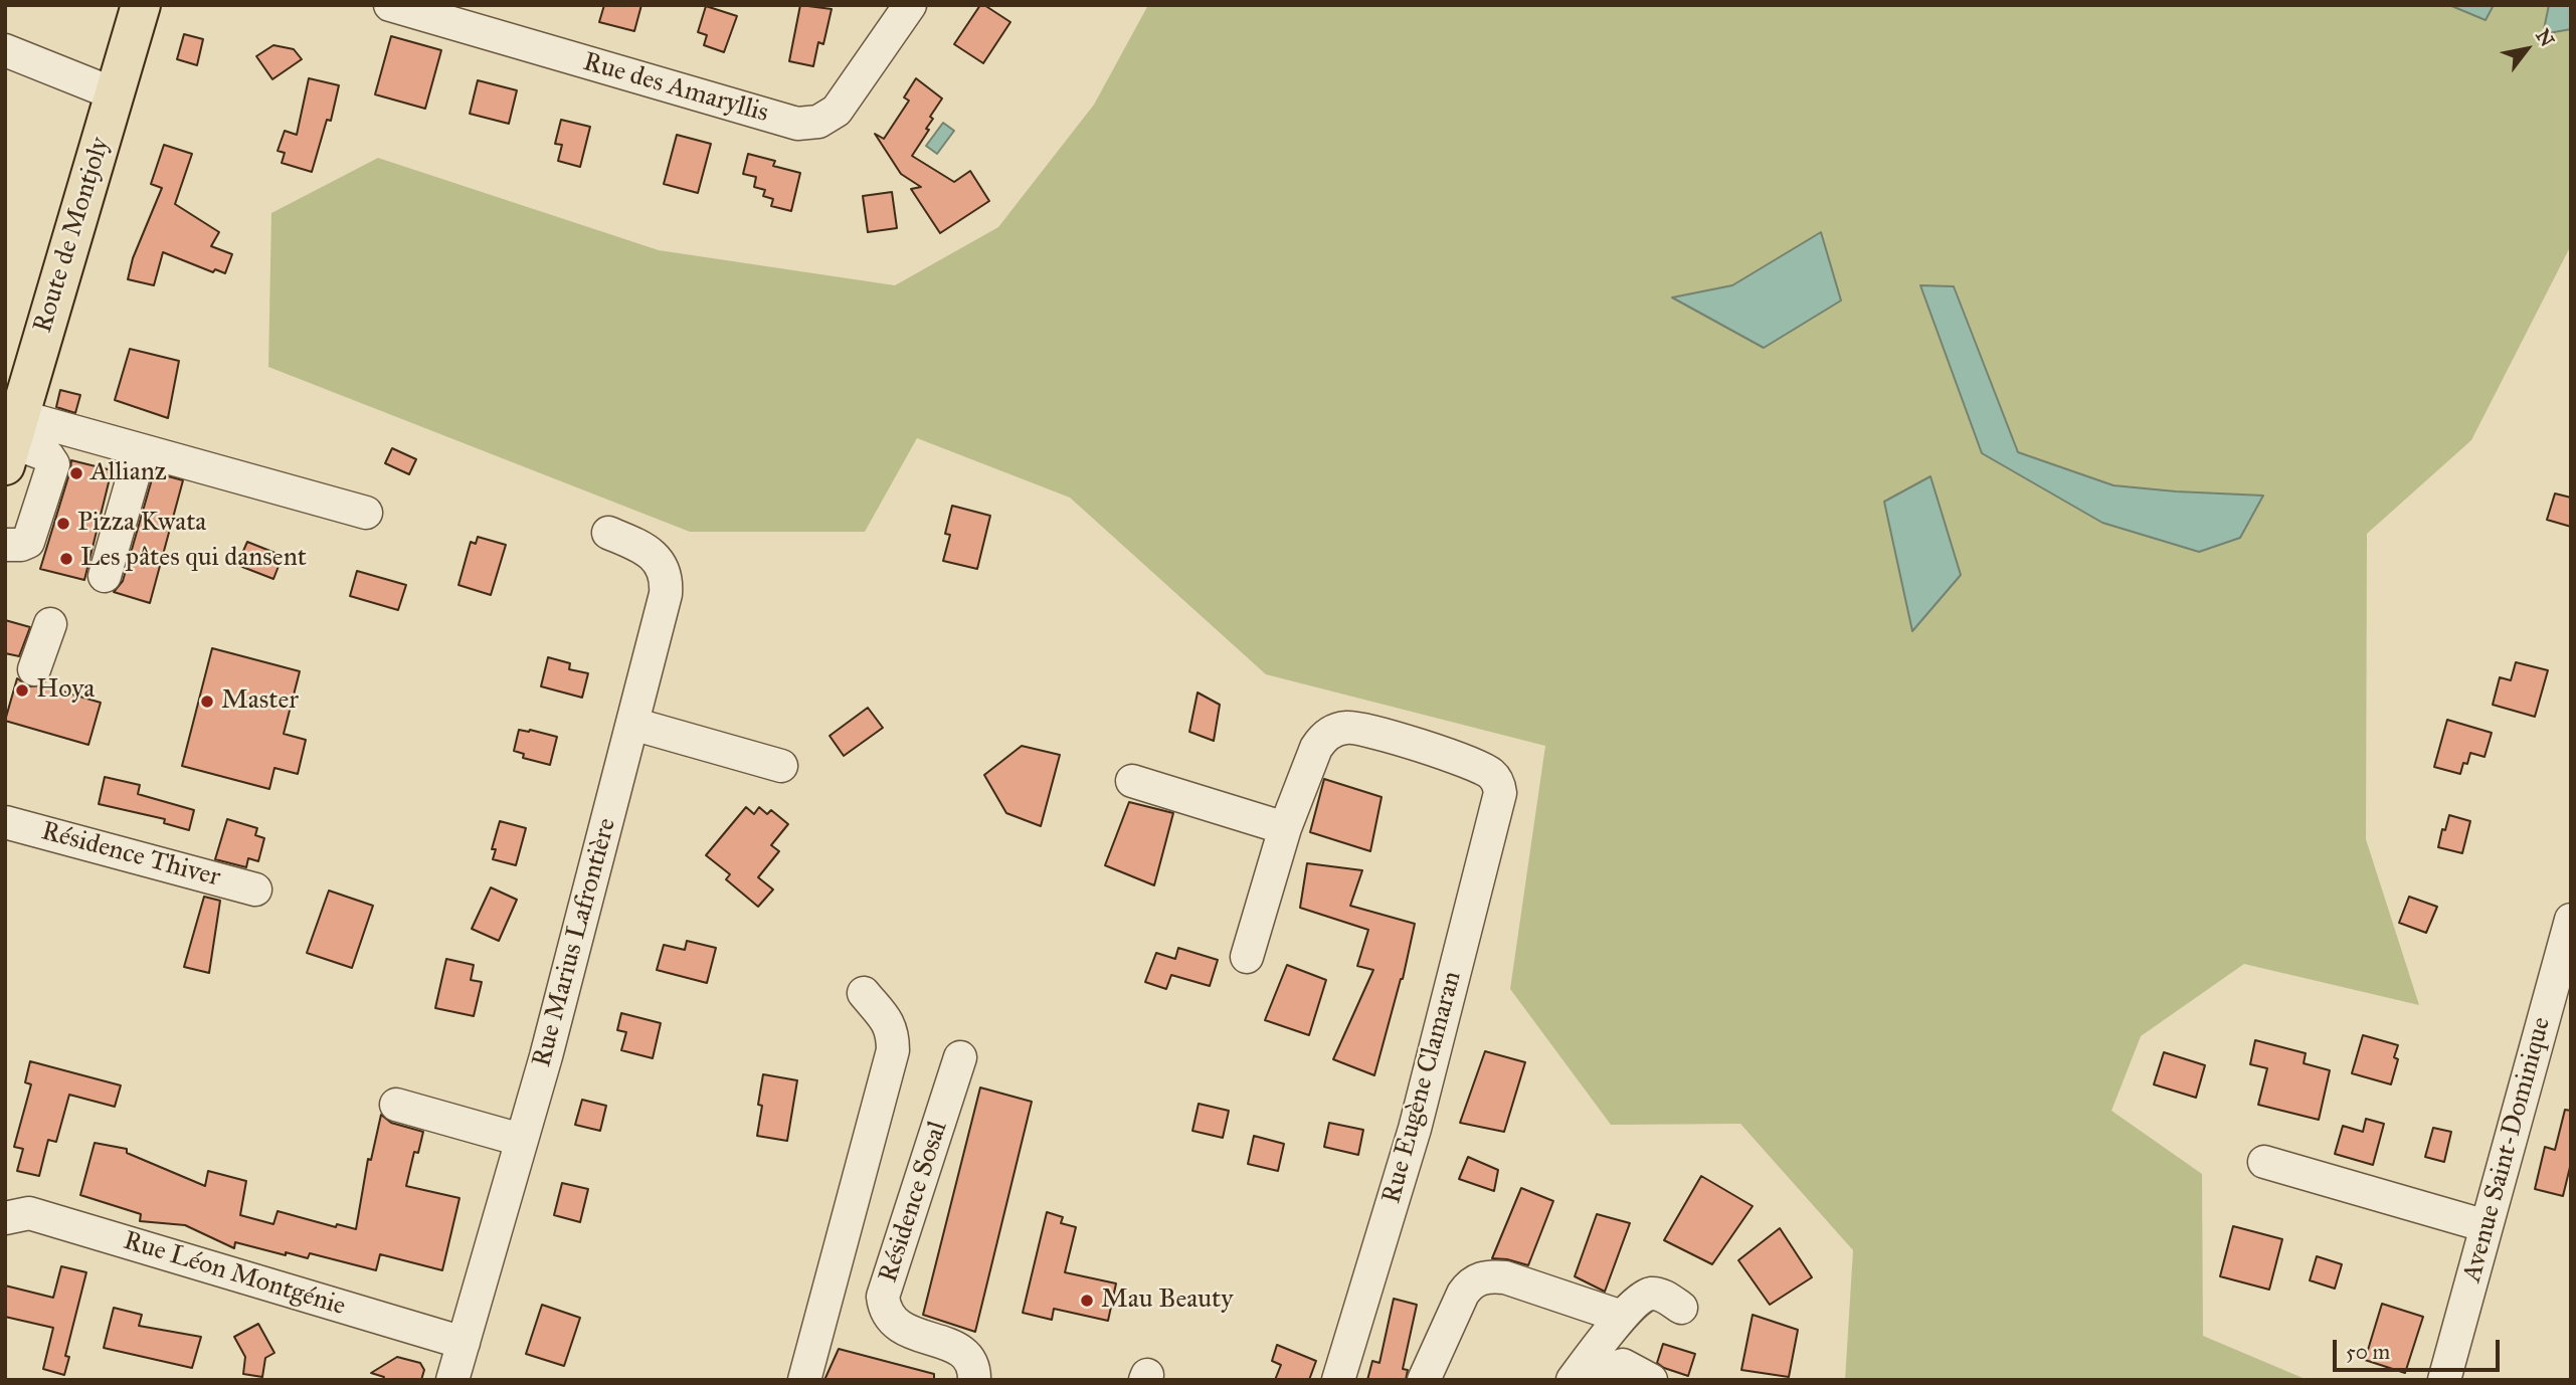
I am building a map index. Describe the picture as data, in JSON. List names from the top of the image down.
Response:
{
  "streets": {
    "main road": ["Route de Montjoly"],
    "street": [
      "Rue des Amaryllis",
      "Résidence Thiver",
      "Rue Marius Lafrontière",
      "Rue Eugène Clamaran",
      "Avenue Saint-Dominique",
      "Résidence Sosal",
      "Rue Léon Montgénie"
    ]
  },
  "crossings": [
    ["Rue Marius Lafrontière", "Rue Léon Montgénie"]
  ],
  "places": [
    "Allianz",
    "Pizza Kwata",
    "Les pâtes qui dansent",
    "Hoya",
    "Master",
    "Mau Beauty"
  ],
  "scale_bar": "50 m",
  "north": "top right"
}
